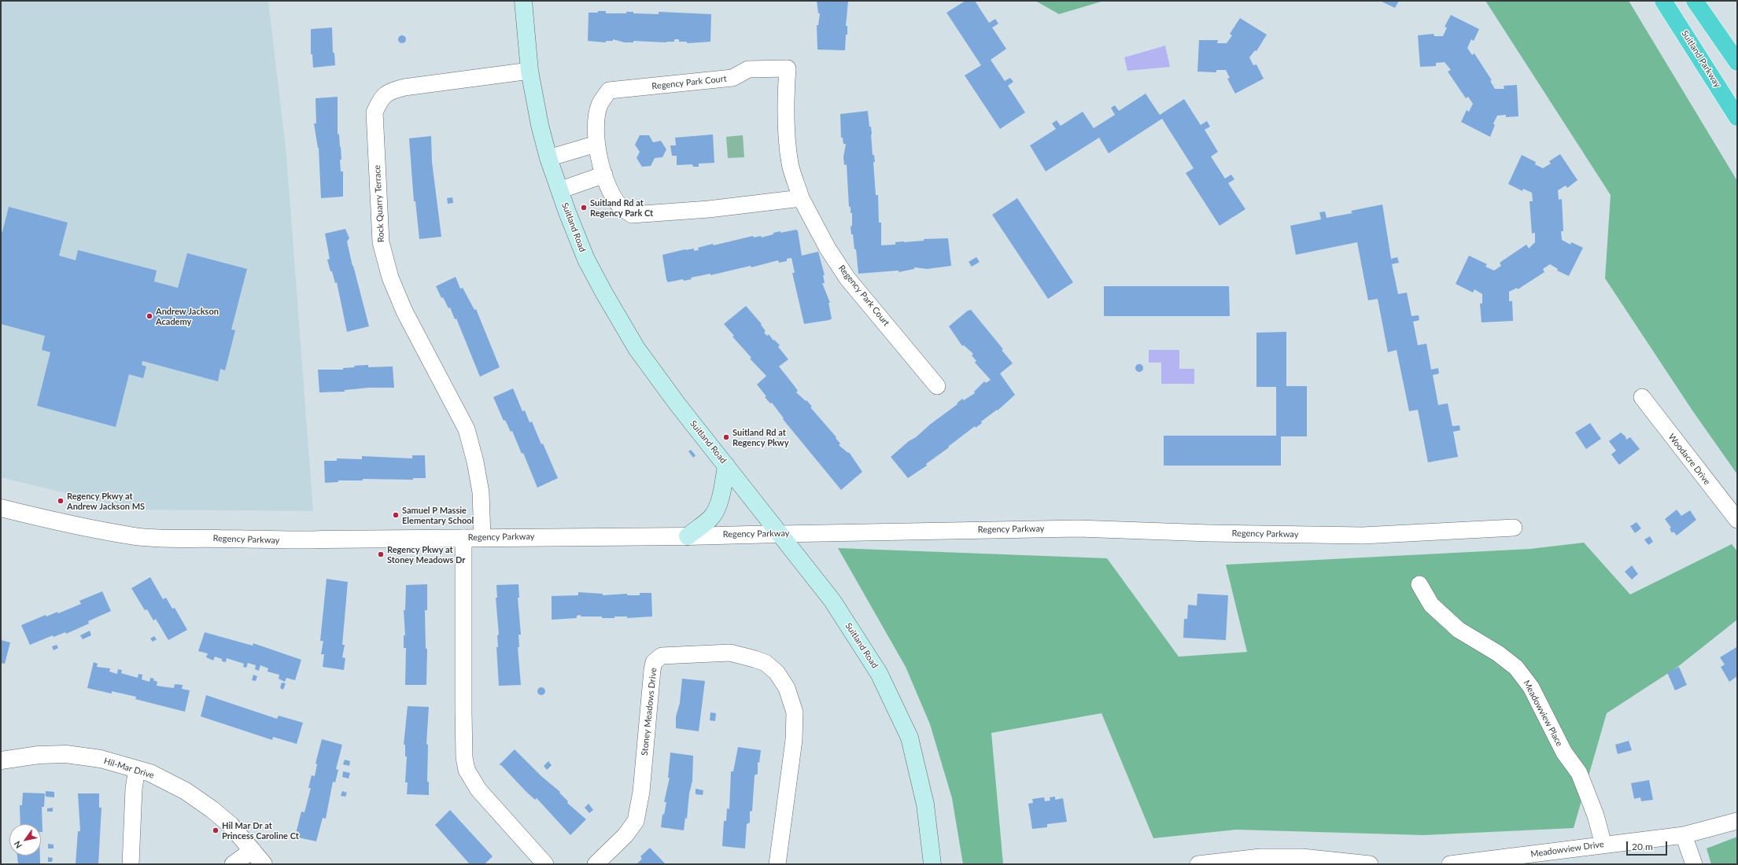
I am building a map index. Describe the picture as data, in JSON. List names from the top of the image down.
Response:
{
  "streets": {
    "highway": ["Suitland Parkway"],
    "main road": ["Suitland Road"],
    "street": [
      "Regency Park Court",
      "Rock Quarry Terrace",
      "Woodacre Drive",
      "Regency Parkway",
      "Stoney Meadows Drive",
      "Meadowview Place",
      "Hil-Mar Drive",
      "Meadowview Drive"
    ]
  },
  "crossings": [
    ["Rock Quarry Terrace", "Suitland Road"],
    ["Rock Quarry Terrace", "Regency Parkway"],
    ["Suitland Road", "Regency Parkway"],
    ["Meadowview Place", "Meadowview Drive"]
  ],
  "places": [
    "Suitland Rd at Regency Park Ct",
    "Andrew Jackson Academy",
    "Suitland Rd at Regency Pkwy",
    "Regency Pkwy at Andrew Jackson MS",
    "Samuel P Massie Elementary School",
    "Regency Pkwy at Stoney Meadows Dr",
    "Hil Mar Dr at Princess Caroline Ct"
  ],
  "scale_bar": "20 m",
  "north": "bottom left"
}
